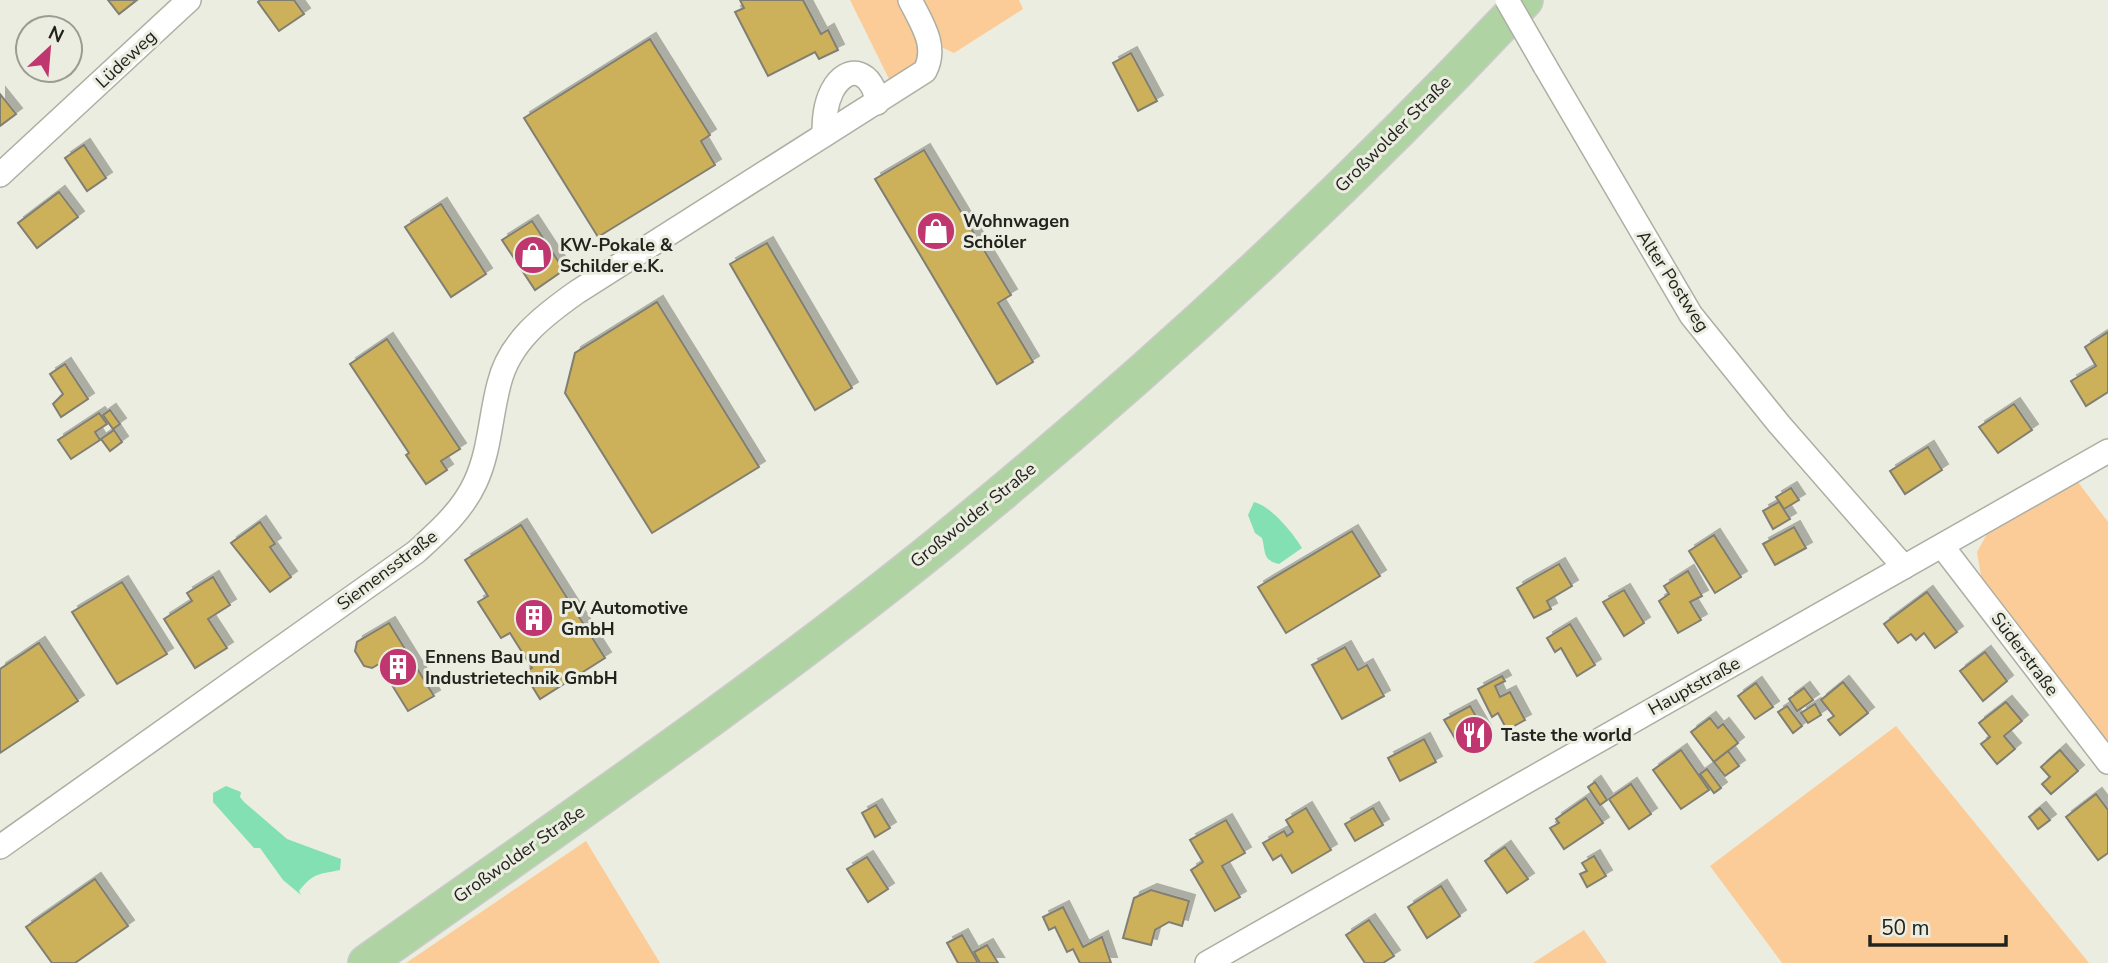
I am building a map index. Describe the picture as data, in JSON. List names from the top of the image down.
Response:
{
  "streets": {
    "main road": ["Großwolder Straße"],
    "street": [
      "Lüdeweg",
      "Alter Postweg",
      "Siemensstraße",
      "Süderstraße",
      "Hauptstraße"
    ]
  },
  "crossings": [
    ["Alter Postweg", "Hauptstraße"],
    ["Süderstraße", "Hauptstraße"]
  ],
  "places": {
    "shop": ["Wohnwagen Schöler", "KW-Pokale & Schilder e.K."],
    "building": ["PV Automotive GmbH", "Ennens Bau und Industrietechnik GmbH"],
    "restaurant": ["Taste the world"]
  },
  "scale_bar": "50 m",
  "north": "top right"
}
